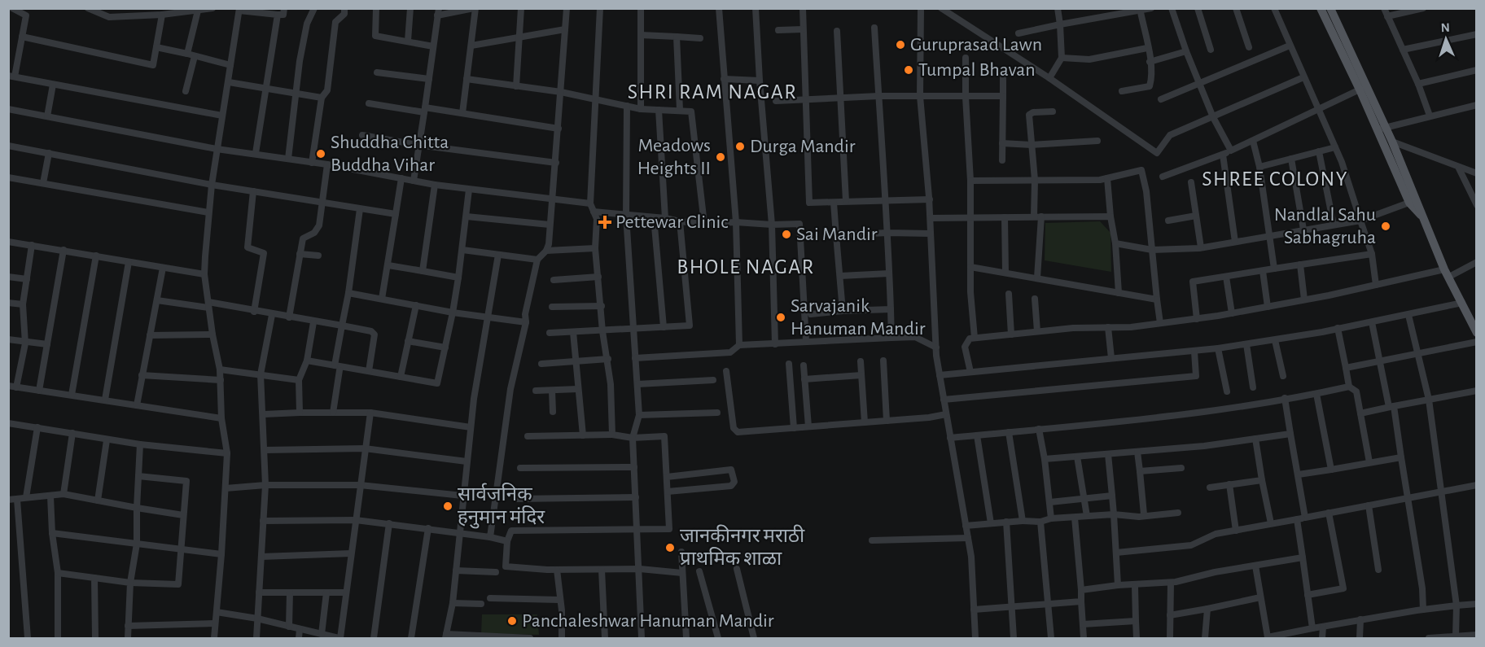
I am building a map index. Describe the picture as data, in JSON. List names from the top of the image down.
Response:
{
  "districts": ["SHRI RAM NAGAR", "SHREE COLONY", "BHOLE NAGAR"],
  "places": {
    "other": [
      "Guruprasad Lawn",
      "Tumpal Bhavan",
      "Durga Mandir",
      "Shuddha Chitta Buddha Vihar",
      "Meadows Heights II",
      "Nandlal Sahu Sabhagruha",
      "Sai Mandir",
      "Sarvajanik Hanuman Mandir",
      "सार्वजनिक हनुमान मंदिर",
      "जानकीनगर मराठी प्राथमिक शाळा",
      "Panchaleshwar Hanuman Mandir"
    ],
    "health": ["Pettewar Clinic"]
  },
  "north": "top"
}
